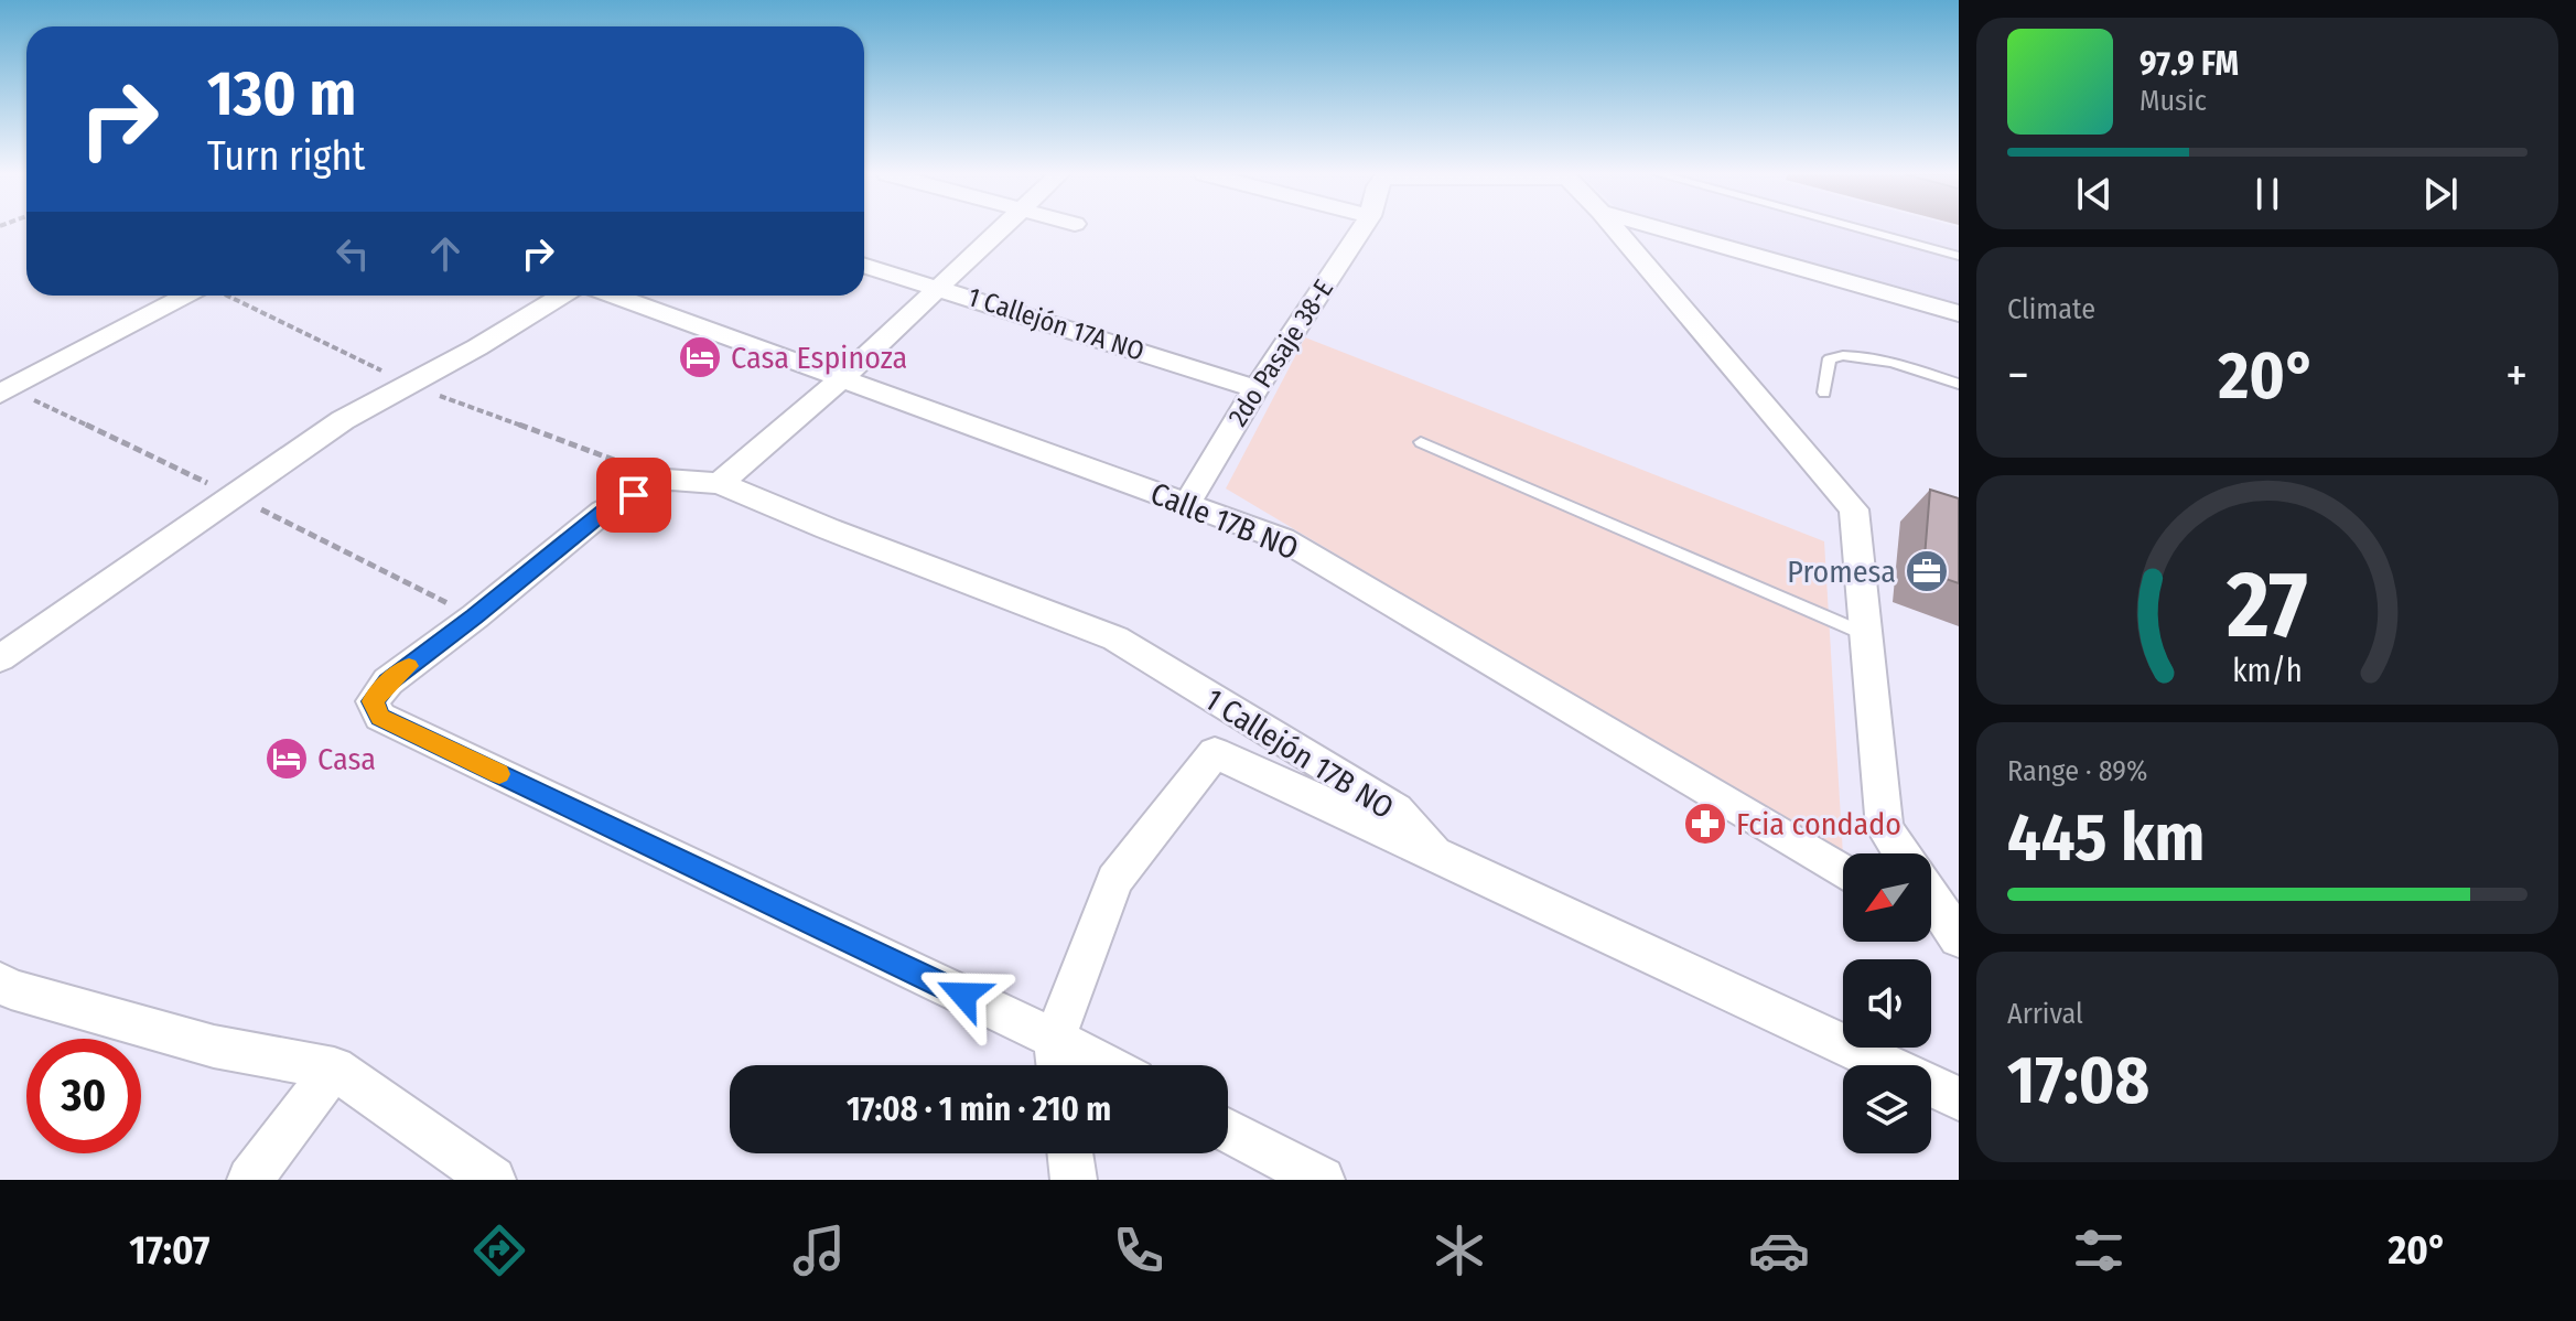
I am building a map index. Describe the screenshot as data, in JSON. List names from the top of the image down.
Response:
{
  "streets": {
    "street": [
      "1 Callejón 17A NO",
      "2do Pasaje 38-E",
      "Calle 17B NO",
      "1 Callejón 17B NO"
    ]
  },
  "crossings": [
    ["1 Callejón 17A NO", "2do Pasaje 38-E"],
    ["2do Pasaje 38-E", "Calle 17B NO"]
  ],
  "places": {
    "hotel": ["Casa Espinoza", "Casa"],
    "office": ["Promesa"],
    "pharmacy": ["Fcia condado"]
  },
  "north": "bottom left",
  "page": {
    "turn": ["130 m", "Turn right"],
    "song": ["97.9 FM", "Music"],
    "tile": [
      "Climate",
      ["Range · 89%", "445 km"],
      ["Arrival", "17:08"]
    ],
    "heat": ["−", "20°", "+"],
    "limit": "30",
    "trip": "17:08 · 1 min · 210 m",
    "tabs": ["17:07", "20°"],
    "gauge": ["27", "km/h"]
  }
}
